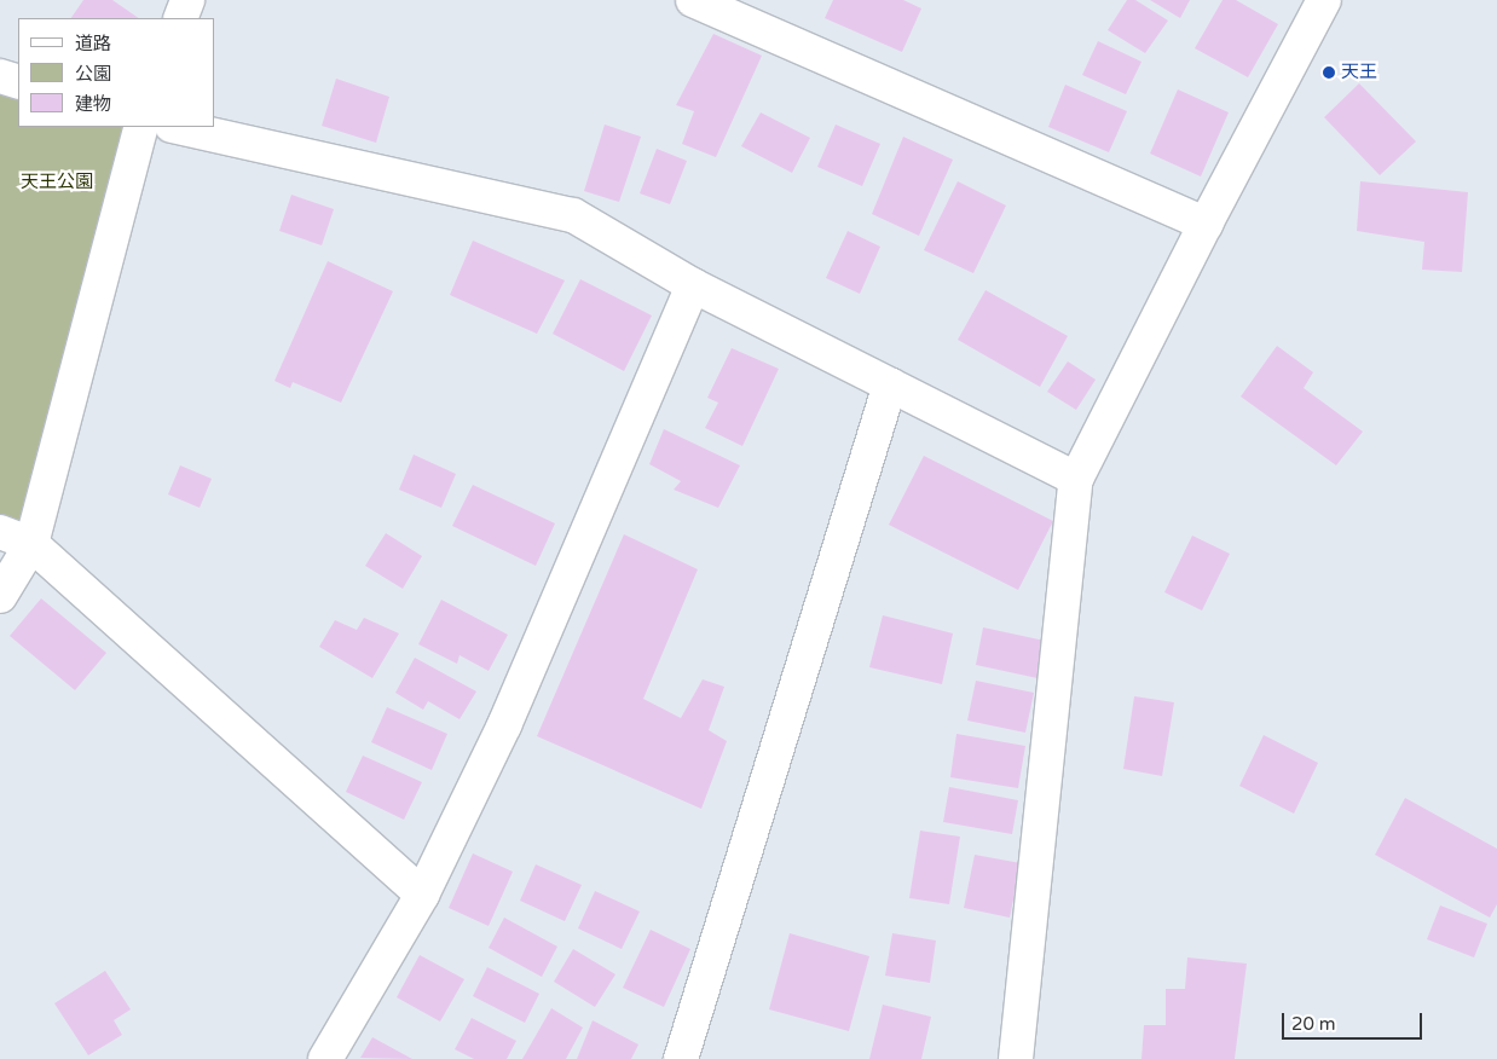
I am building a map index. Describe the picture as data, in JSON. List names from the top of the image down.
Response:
{
  "parks": ["天王公園"],
  "places": ["天王"],
  "legend": ["道路", "公園", "建物"],
  "scale_bar": "20 m"
}
